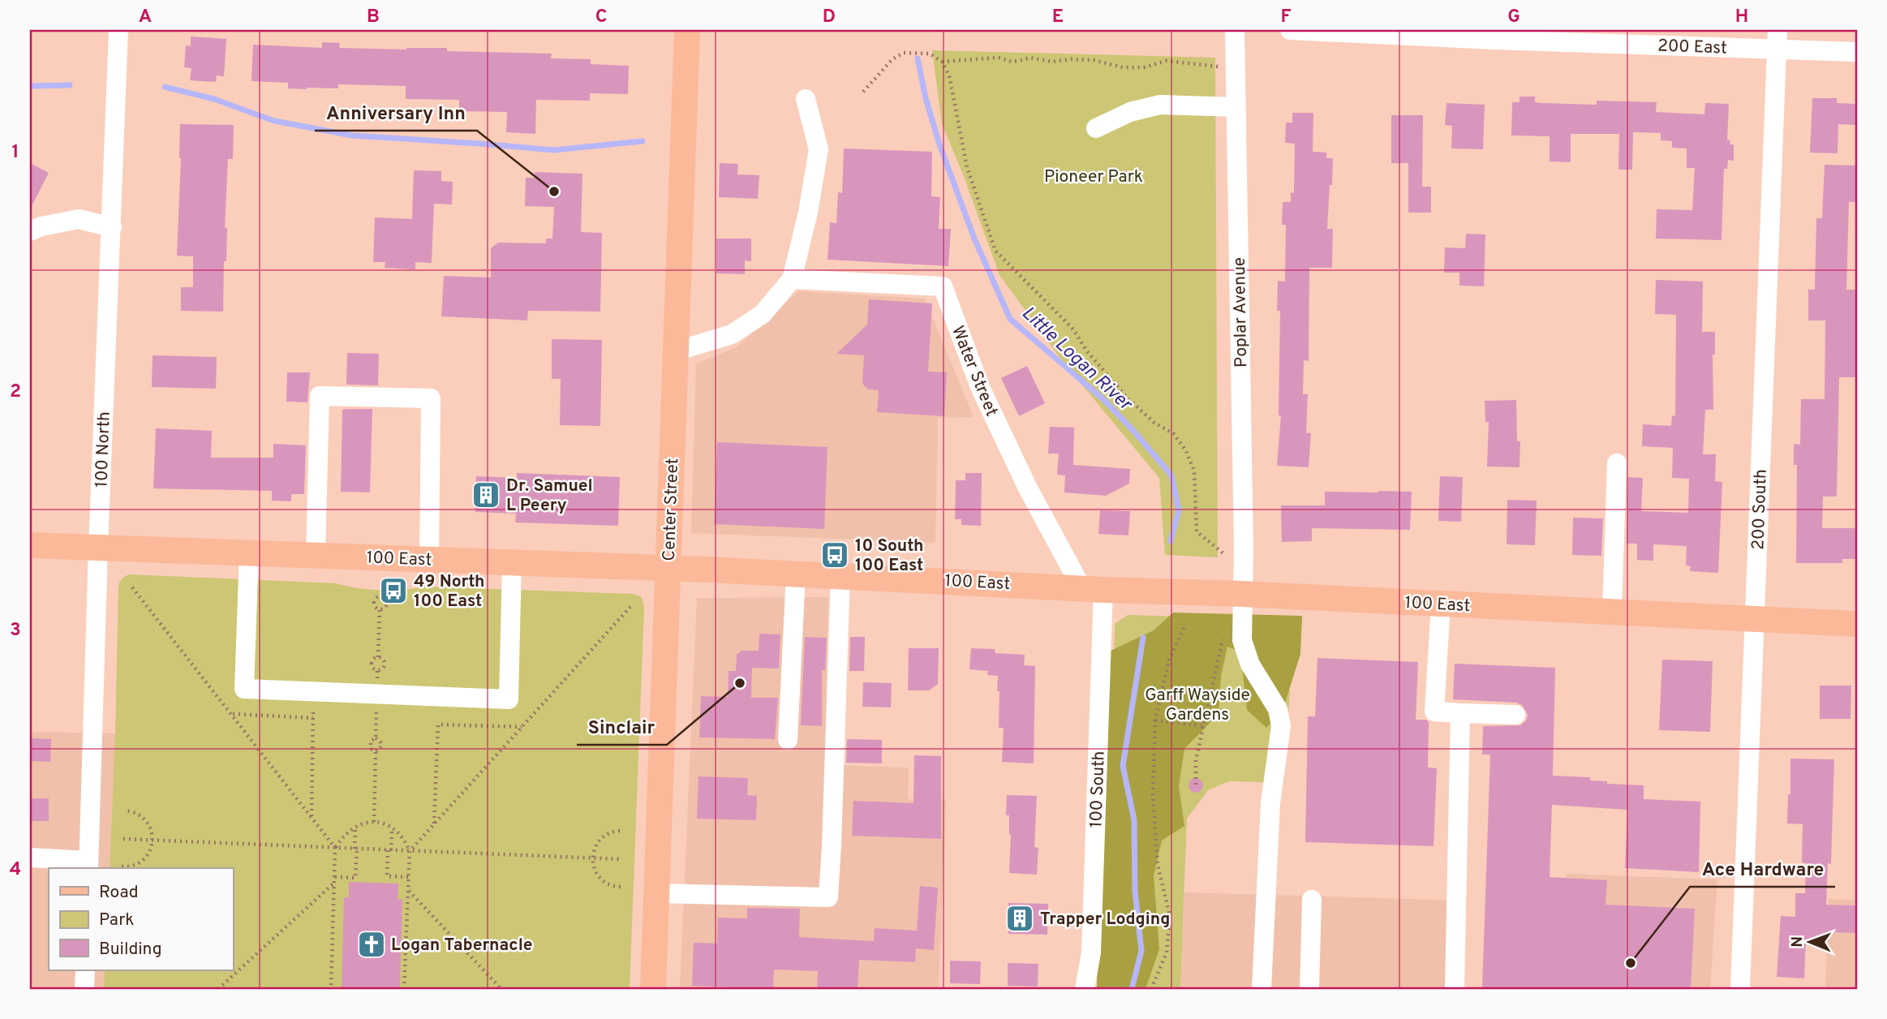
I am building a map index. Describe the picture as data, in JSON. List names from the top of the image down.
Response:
{
  "streets": {
    "main road": ["Center Street", "100 East"],
    "street": [
      "200 East",
      "Poplar Avenue",
      "Water Street",
      "100 North",
      "200 South",
      "100 South"
    ]
  },
  "crossings": [
    ["200 East", "200 South"],
    ["Poplar Avenue", "100 East"],
    ["Water Street", "100 East"],
    ["Water Street", "100 South"],
    ["100 North", "100 East"],
    ["Center Street", "100 East"],
    ["200 South", "100 East"],
    ["100 East", "100 South"]
  ],
  "water": ["Little Logan River"],
  "parks": ["Pioneer Park", "Garff Wayside Gardens"],
  "places": {
    "other": ["Anniversary Inn", "Sinclair", "Ace Hardware"],
    "building": ["Dr. Samuel L Peery", "Trapper Lodging"],
    "bus stop": ["10 South 100 East", "49 North 100 East"],
    "church": ["Logan Tabernacle"]
  },
  "legend": ["Road", "Park", "Building"],
  "north": "left",
  "grid": {
    "columns": [
      "A",
      "B",
      "C",
      "D",
      "E",
      "F",
      "G",
      "H"
    ],
    "rows": [
      "1",
      "2",
      "3",
      "4"
    ]
  }
}
